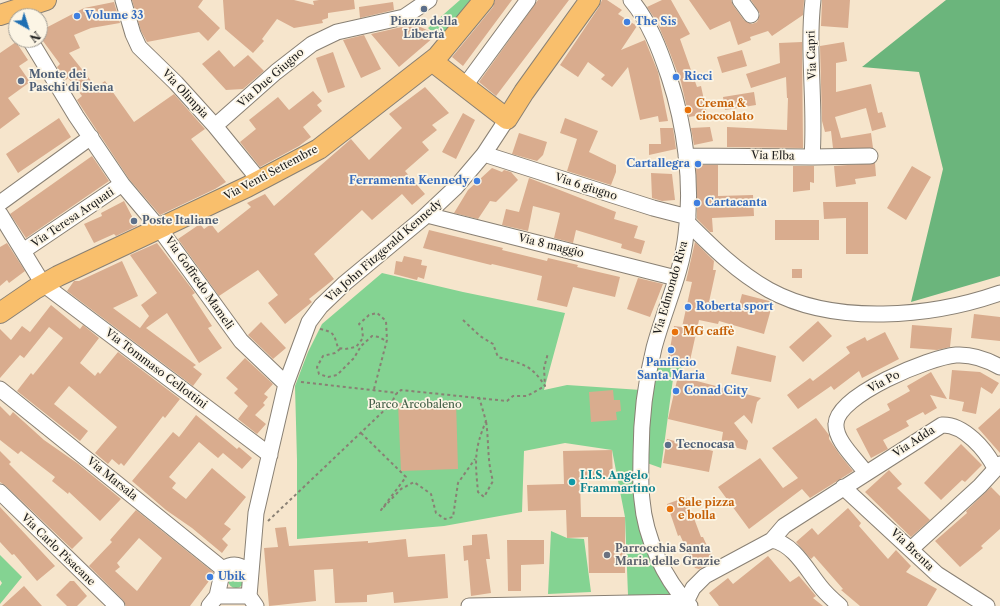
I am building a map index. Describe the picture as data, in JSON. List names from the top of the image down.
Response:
{
  "streets": {
    "main road": ["Via Venti Settembre"],
    "street": [
      "Via Capri",
      "Via Due Giugno",
      "Via Olimpia",
      "Via Elba",
      "Via 6 giugno",
      "Via Teresa Arquati",
      "Via 8 maggio",
      "Via John Fitzgerald Kennedy",
      "Via Goffredo Mameli",
      "Via Edmondo Riva",
      "Via Tommaso Cellottini",
      "Via Po",
      "Via Adda",
      "Via Marsala",
      "Via Carlo Pisacane",
      "Via Brenta"
    ]
  },
  "crossings": [
    ["Via Capri", "Via Elba"],
    ["Via Due Giugno", "Via Olimpia"],
    ["Via Olimpia", "Via Venti Settembre"],
    ["Via Elba", "Via Edmondo Riva"],
    ["Via Venti Settembre", "Via Goffredo Mameli"],
    ["Via Venti Settembre", "Via Tommaso Cellottini"],
    ["Via 6 giugno", "Via John Fitzgerald Kennedy"],
    ["Via 6 giugno", "Via Edmondo Riva"],
    ["Via Teresa Arquati", "Via Goffredo Mameli"],
    ["Via 8 maggio", "Via John Fitzgerald Kennedy"],
    ["Via 8 maggio", "Via Edmondo Riva"],
    ["Via John Fitzgerald Kennedy", "Via Goffredo Mameli"],
    ["Via John Fitzgerald Kennedy", "Via Tommaso Cellottini"],
    ["Via Edmondo Riva", "Via Adda"],
    ["Via Po", "Via Adda"],
    ["Via Adda", "Via Brenta"]
  ],
  "parks": ["Parco Arcobaleno"],
  "places": [
    "Piazza della Libertà",
    "Volume 33",
    "The Sis",
    "Ricci",
    "Monte dei Paschi di Siena",
    "Crema & cioccolato",
    "Cartallegra",
    "Ferramenta Kennedy",
    "Cartacanta",
    "Poste Italiane",
    "Roberta sport",
    "MG caffè",
    "Panificio Santa Maria",
    "Conad City",
    "Tecnocasa",
    "I.I.S. Angelo Frammartino",
    "Sale pizza e bolla",
    "Parrocchia Santa Maria delle Grazie",
    "Ubik"
  ],
  "north": "bottom right"
}
